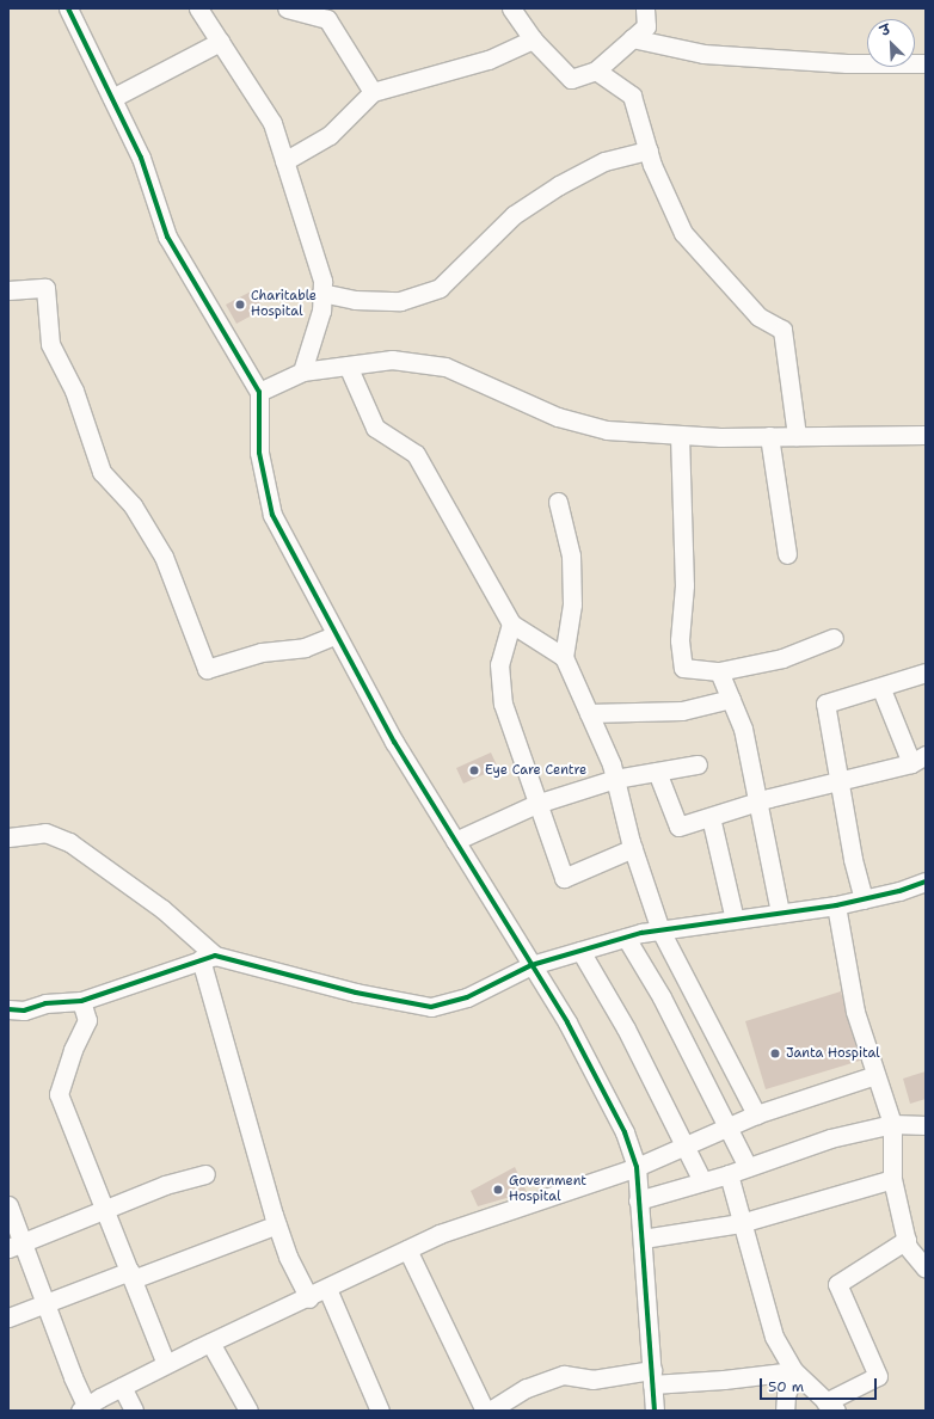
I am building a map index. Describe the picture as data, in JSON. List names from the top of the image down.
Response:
{
  "places": [
    "Charitable Hospital",
    "Eye Care Centre",
    "Janta Hospital",
    "Government Hospital"
  ],
  "scale_bar": "50 m",
  "north": "top left"
}
